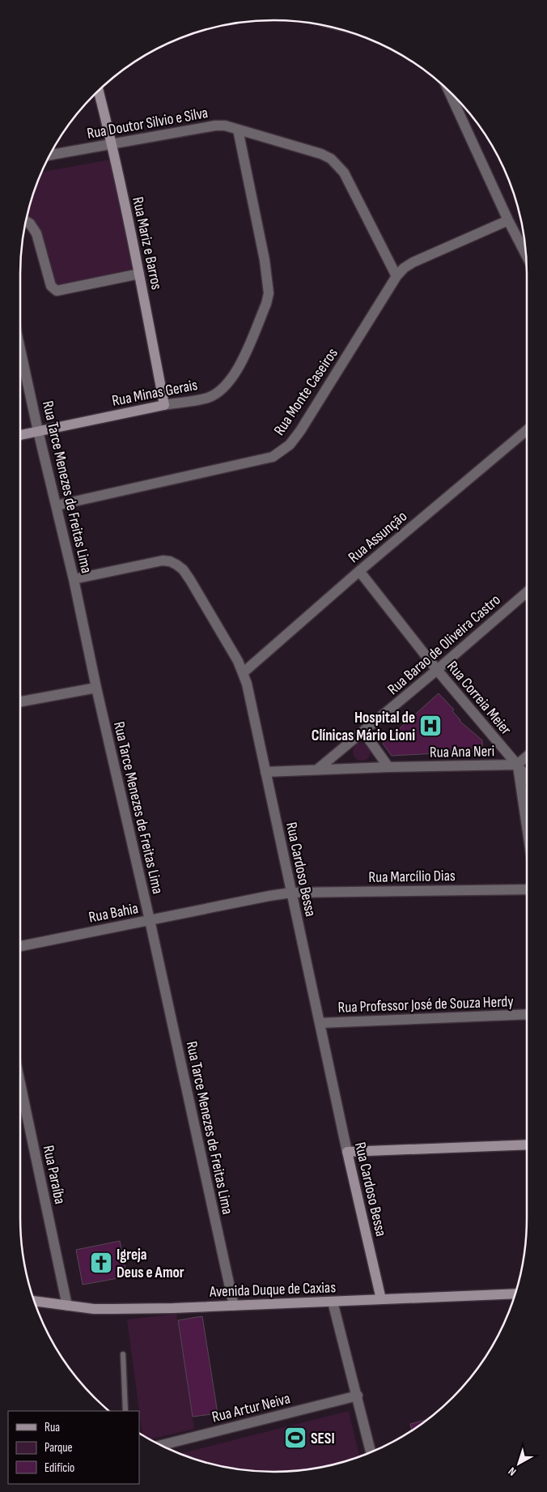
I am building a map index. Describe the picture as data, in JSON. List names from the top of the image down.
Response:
{
  "streets": {
    "main road": [
      "Rua Mariz e Barros",
      "Rua Minas Gerais",
      "Rua Cardoso Bessa",
      "Avenida Duque de Caxias"
    ],
    "street": [
      "Rua Doutor Silvio e Silva",
      "Rua Monte Caseiros",
      "Rua Tarce Menezes de Freitas Lima",
      "Rua Assunção",
      "Rua Barao de Oliveira Castro",
      "Rua Correia Meier",
      "Rua Ana Neri",
      "Rua Marcílio Dias",
      "Rua Bahia",
      "Rua Professor José de Souza Herdy",
      "Rua Paraíba",
      "Rua Artur Neiva"
    ]
  },
  "crossings": [
    ["Rua Doutor Silvio e Silva", "Rua Mariz e Barros"],
    ["Rua Doutor Silvio e Silva", "Rua Monte Caseiros"],
    ["Rua Doutor Silvio e Silva", "Rua Minas Gerais"],
    ["Rua Mariz e Barros", "Rua Minas Gerais"],
    ["Rua Monte Caseiros", "Rua Tarce Menezes de Freitas Lima"],
    ["Rua Minas Gerais", "Rua Tarce Menezes de Freitas Lima"],
    ["Rua Tarce Menezes de Freitas Lima", "Rua Cardoso Bessa"],
    ["Rua Tarce Menezes de Freitas Lima", "Rua Bahia"],
    ["Rua Tarce Menezes de Freitas Lima", "Avenida Duque de Caxias"],
    ["Rua Assunção", "Rua Correia Meier"],
    ["Rua Assunção", "Rua Cardoso Bessa"],
    ["Rua Barao de Oliveira Castro", "Rua Correia Meier"],
    ["Rua Barao de Oliveira Castro", "Rua Ana Neri"],
    ["Rua Correia Meier", "Rua Ana Neri"],
    ["Rua Ana Neri", "Rua Cardoso Bessa"],
    ["Rua Cardoso Bessa", "Rua Marcílio Dias"],
    ["Rua Cardoso Bessa", "Rua Bahia"],
    ["Rua Cardoso Bessa", "Rua Professor José de Souza Herdy"],
    ["Rua Cardoso Bessa", "Avenida Duque de Caxias"],
    ["Rua Marcílio Dias", "Rua Bahia"],
    ["Rua Paraíba", "Avenida Duque de Caxias"]
  ],
  "places": {
    "hospital": ["Hospital de Clínicas Mário Lioni"],
    "church": ["Igreja Deus e Amor"],
    "sports": ["SESI"]
  },
  "legend": ["Rua", "Parque", "Edifício"],
  "north": "bottom left"
}
